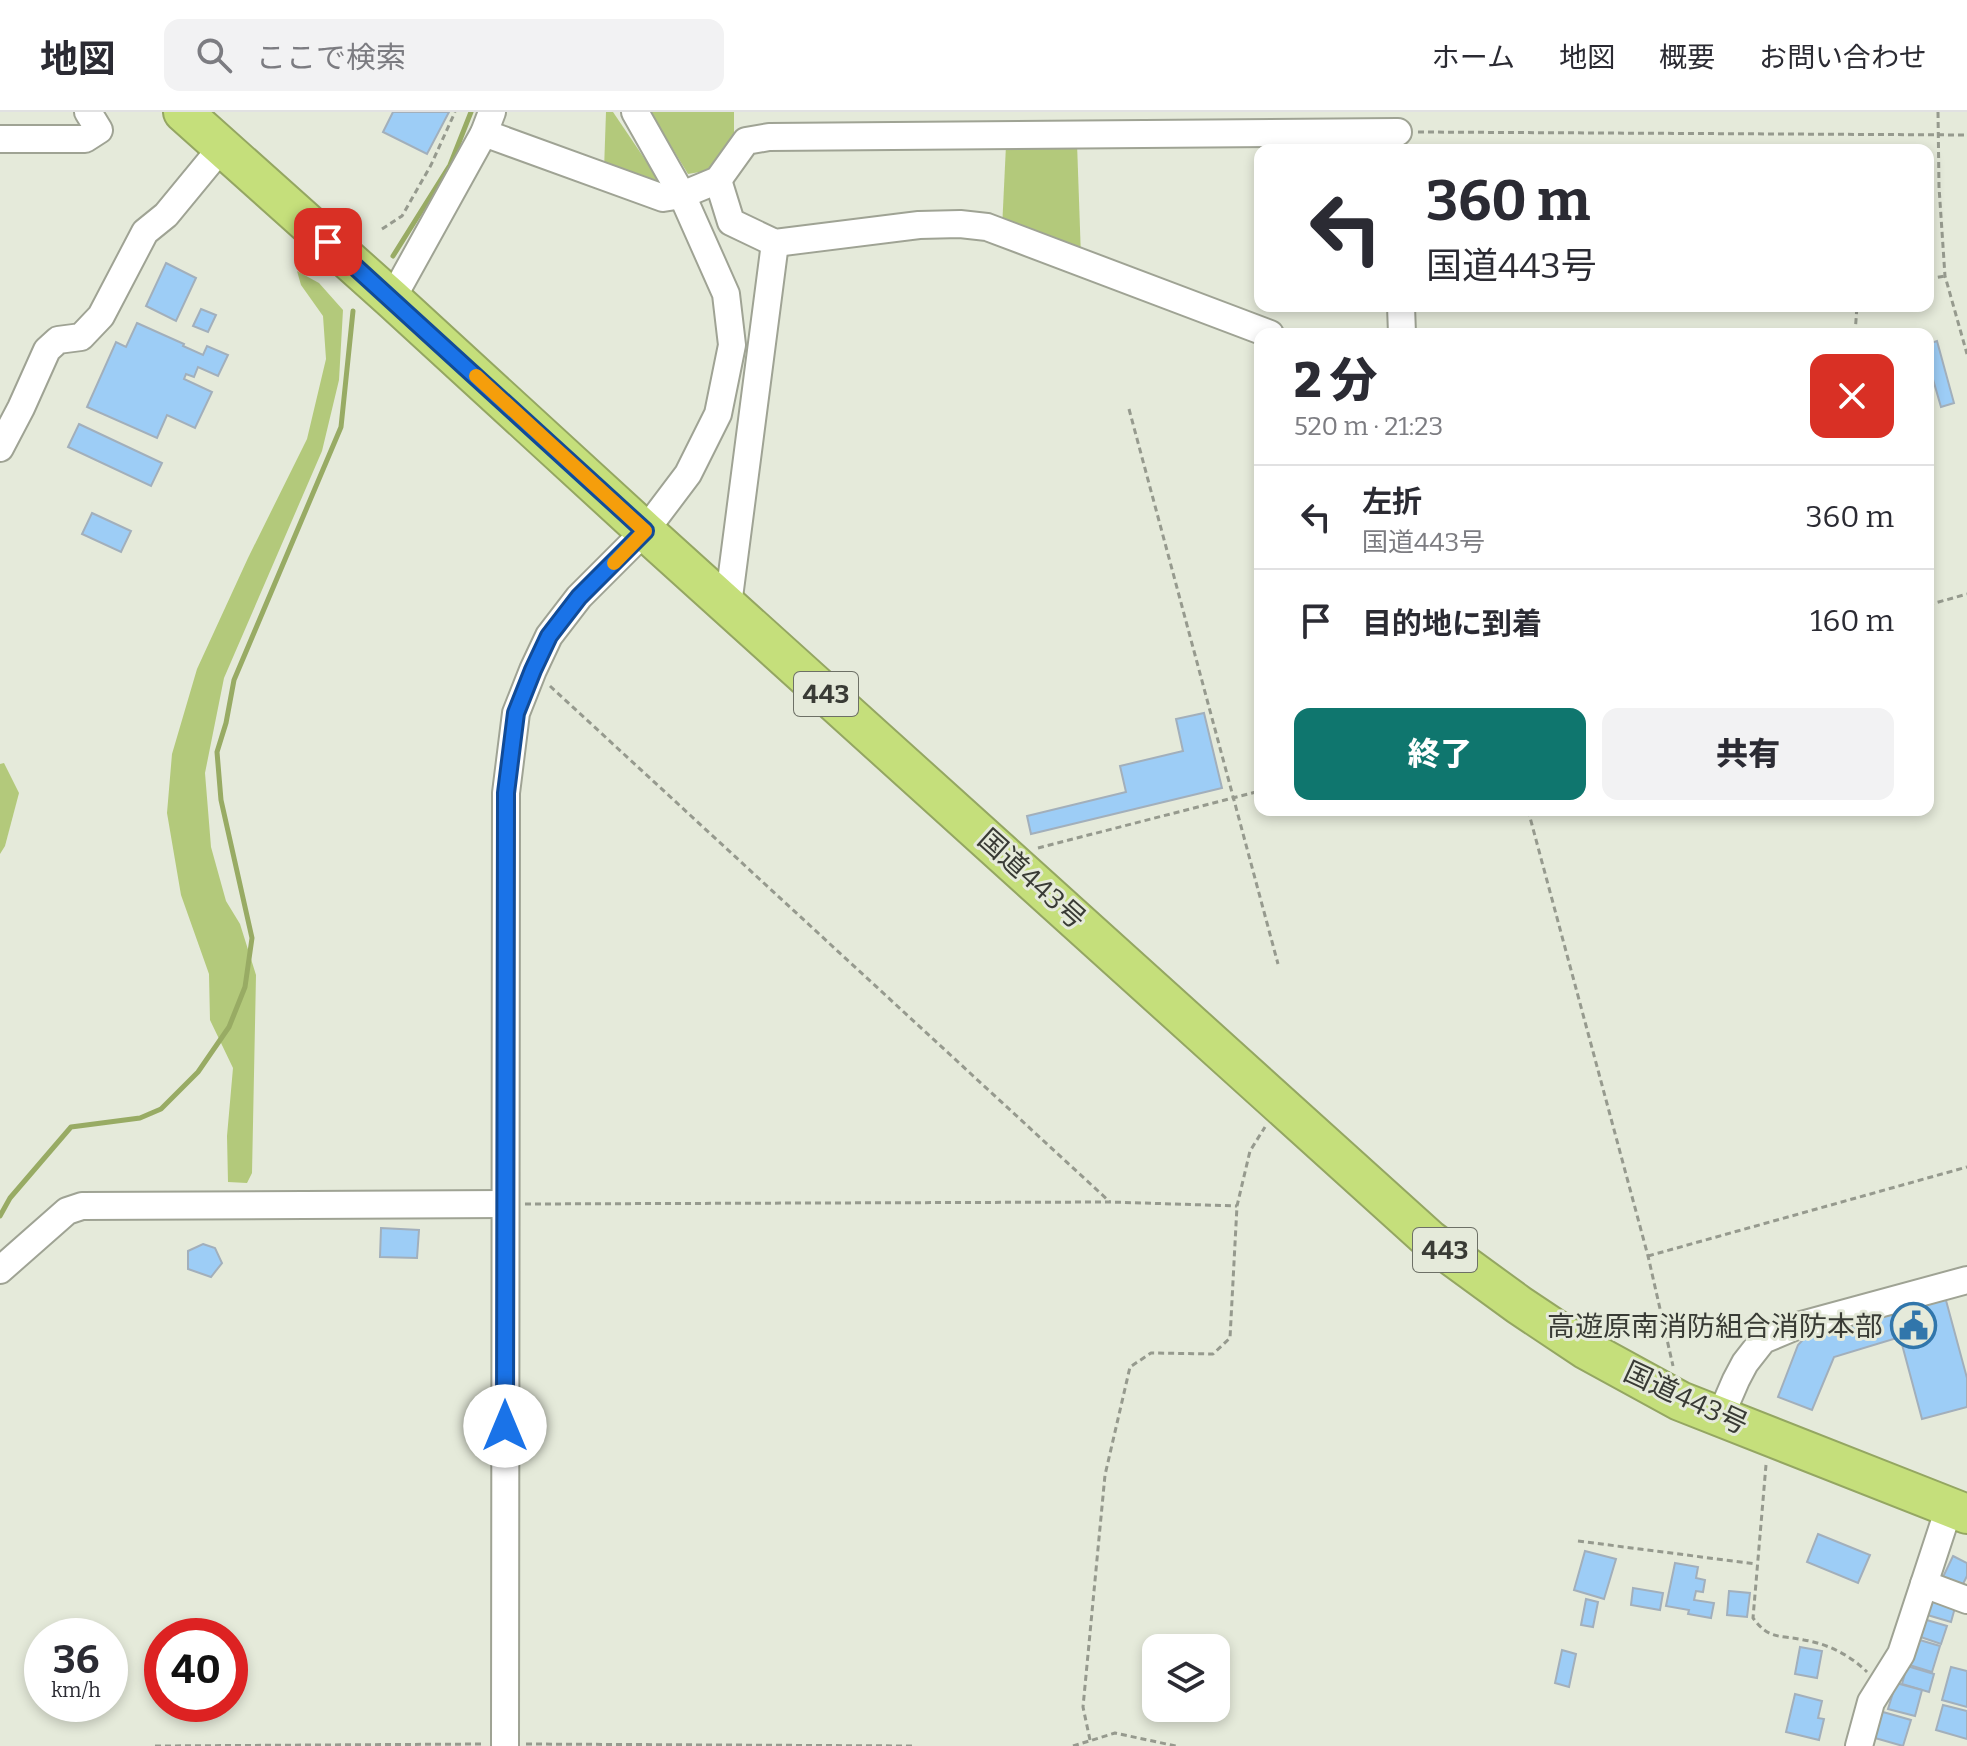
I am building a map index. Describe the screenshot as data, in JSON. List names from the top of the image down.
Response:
{
  "streets": {
    "highway": ["443", "国道443号"]
  },
  "places": {
    "public building": ["高遊原南消防組合消防本部"]
  },
  "page": {
    "header": "地図",
    "search": "ここで検索",
    "nav": [
      "ホーム",
      "地図",
      "概要",
      "お問い合わせ"
    ],
    "turn": ["360 m", "国道443号"],
    "heading": ["2 分", "520 m · 21:23"],
    "list": [
      {
        "name": "左折",
        "note": "国道443号",
        "value": "360 m"
      },
      {
        "name": "目的地に到着",
        "value": "160 m"
      }
    ],
    "buttons": ["終了", "共有"],
    "speed": "36 km/h",
    "limit": "40"
  }
}
